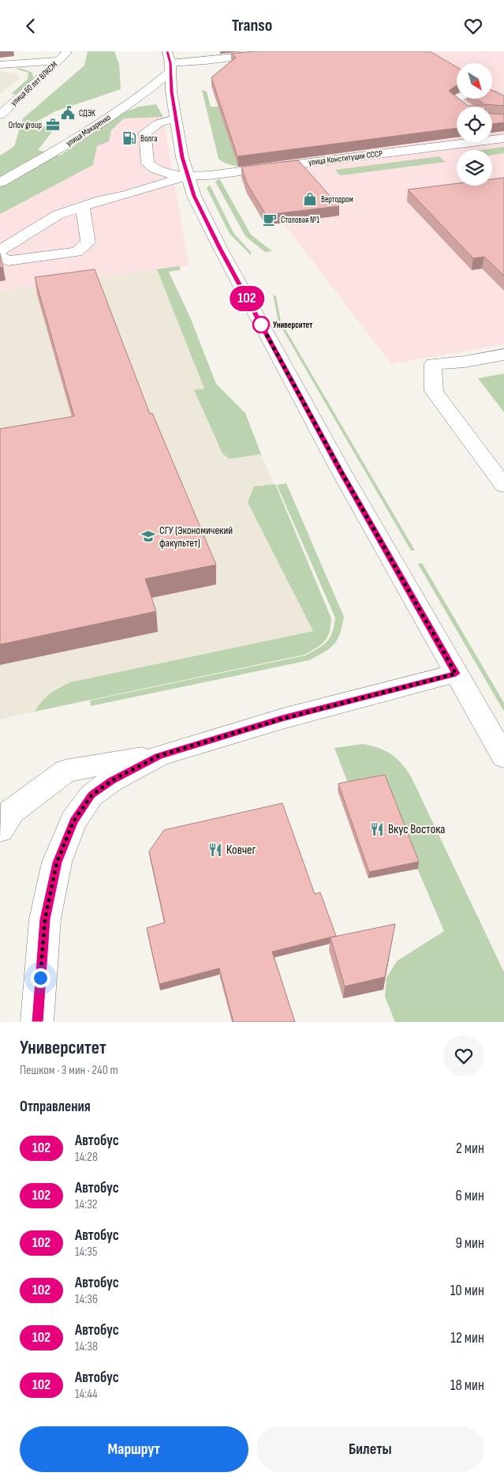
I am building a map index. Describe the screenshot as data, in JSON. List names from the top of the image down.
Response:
{
  "streets": {
    "street": ["улица 60 лет ВЛКСМ", "улица Макаренко", "улица Конституции СССР"]
  },
  "places": {
    "public building": ["СДЭК"],
    "office": ["Orlov group"],
    "fuel station": ["Волга"],
    "shop": ["Вертодром"],
    "cafe": ["Столовая №1"],
    "other": ["Университет"],
    "school or university": ["СГУ (Экономичекий факультет)"],
    "restaurant": ["Вкус Востока", "Ковчег"]
  },
  "lines": ["bus line 102"],
  "north": "bottom right",
  "page": {
    "header": "Transo",
    "on_map": "102",
    "heading": [
      ["Университет", "Пешком · 3 мин · 240 m"],
      "Отправления"
    ],
    "list": [
      {
        "mark": "102",
        "name": "Автобус",
        "note": "14:28",
        "value": "2 мин"
      },
      {
        "mark": "102",
        "name": "Автобус",
        "note": "14:32",
        "value": "6 мин"
      },
      {
        "mark": "102",
        "name": "Автобус",
        "note": "14:35",
        "value": "9 мин"
      },
      {
        "mark": "102",
        "name": "Автобус",
        "note": "14:36",
        "value": "10 мин"
      },
      {
        "mark": "102",
        "name": "Автобус",
        "note": "14:38",
        "value": "12 мин"
      },
      {
        "mark": "102",
        "name": "Автобус",
        "note": "14:44",
        "value": "18 мин"
      }
    ],
    "buttons": ["Маршрут", "Билеты"]
  }
}
